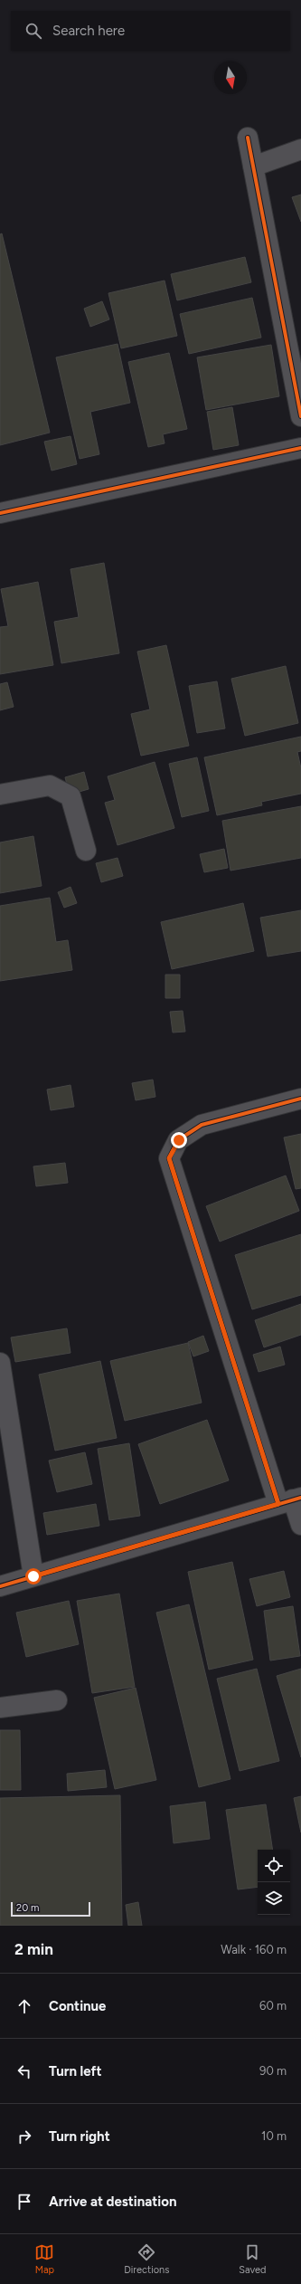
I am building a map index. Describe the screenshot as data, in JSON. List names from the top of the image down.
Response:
{
  "scale_bar": "20 m",
  "north": "bottom",
  "page": {
    "search": "Search here",
    "scale": "20 m",
    "heading": ["2 min", "Walk · 160 m"],
    "list": [
      ["Continue", "60 m"],
      ["Turn left", "90 m"],
      ["Turn right", "10 m"],
      "Arrive at destination"
    ],
    "nav": ["Map", "Directions", "Saved"]
  }
}
